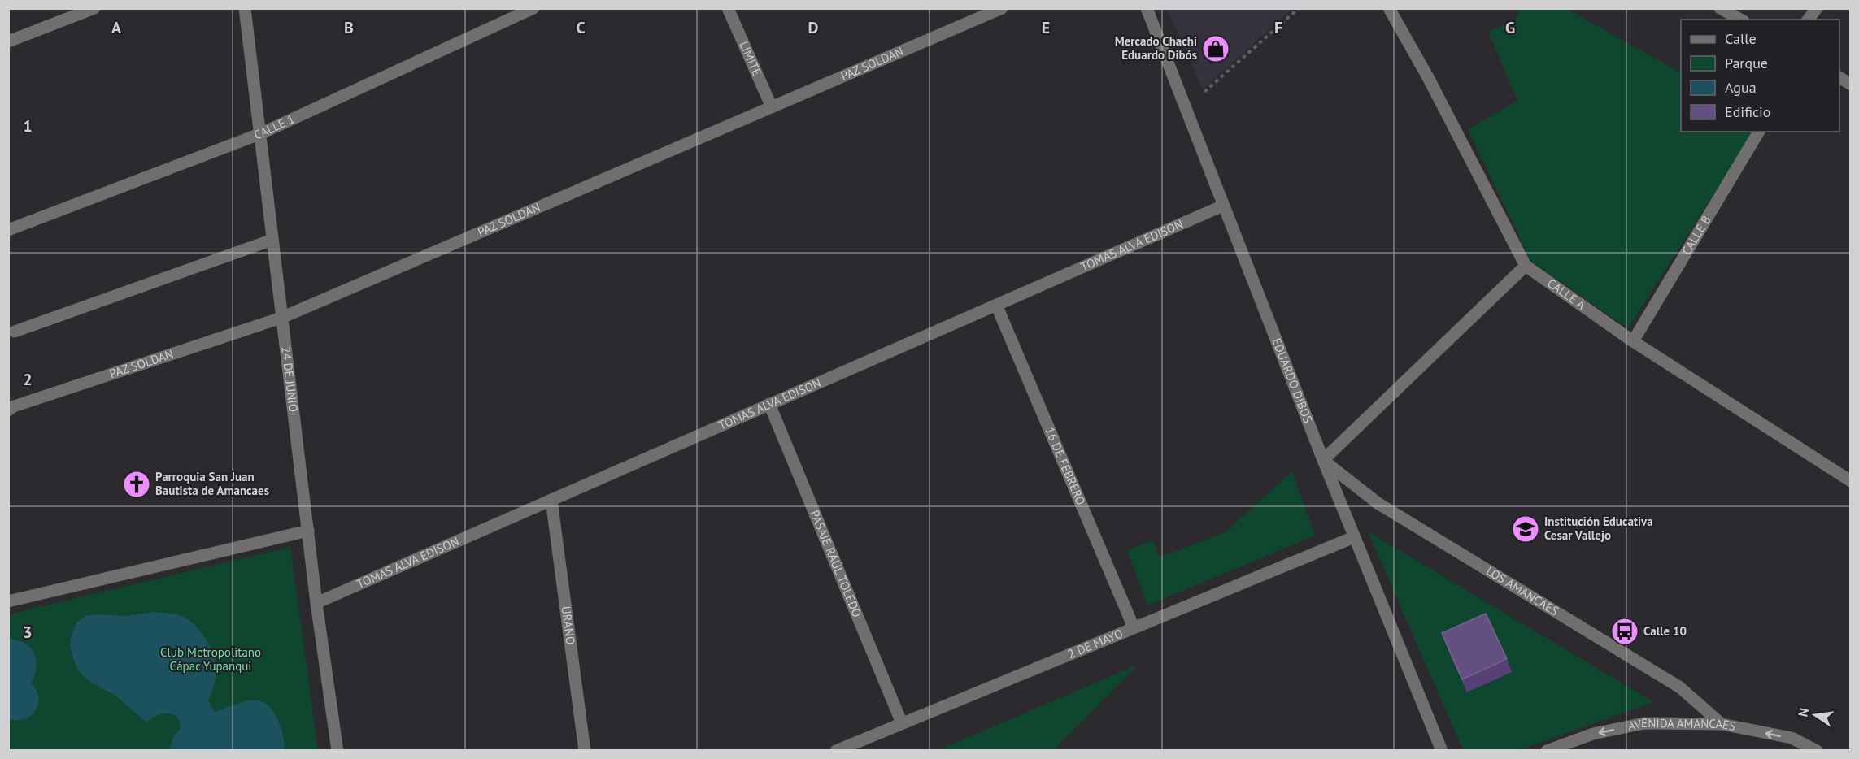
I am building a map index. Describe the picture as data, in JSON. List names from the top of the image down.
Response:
{
  "streets": {
    "street": [
      "LIMITE",
      "PAZ SOLDAN",
      "CALLE 1",
      "CALLE B",
      "TOMAS ALVA EDISON",
      "CALLE A",
      "24 DE JUNIO",
      "EDUARDO DIBOS",
      "16 DE FEBRERO",
      "PASAJE RAÚL TOLEDO",
      "LOS AMANCAES",
      "URANO",
      "2 DE MAYO",
      "AVENIDA AMANCAES"
    ]
  },
  "crossings": [
    ["LIMITE", "PAZ SOLDAN"],
    ["PAZ SOLDAN", "24 DE JUNIO"],
    ["CALLE 1", "24 DE JUNIO"],
    ["CALLE B", "CALLE A"],
    ["TOMAS ALVA EDISON", "24 DE JUNIO"],
    ["TOMAS ALVA EDISON", "EDUARDO DIBOS"],
    ["TOMAS ALVA EDISON", "16 DE FEBRERO"],
    ["TOMAS ALVA EDISON", "PASAJE RAÚL TOLEDO"],
    ["TOMAS ALVA EDISON", "URANO"],
    ["EDUARDO DIBOS", "LOS AMANCAES"],
    ["EDUARDO DIBOS", "2 DE MAYO"],
    ["16 DE FEBRERO", "2 DE MAYO"],
    ["PASAJE RAÚL TOLEDO", "2 DE MAYO"],
    ["LOS AMANCAES", "AVENIDA AMANCAES"]
  ],
  "one_way": ["AVENIDA AMANCAES"],
  "parks": ["Club Metropolitano Cápac Yupanqui"],
  "places": {
    "shop": ["Mercado Chachi Eduardo Dibós"],
    "church": ["Parroquia San Juan Bautista de Amancaes"],
    "school or university": ["Institución Educativa Cesar Vallejo"],
    "bus stop": ["Calle 10"]
  },
  "legend": [
    "Calle",
    "Parque",
    "Agua",
    "Edificio"
  ],
  "north": "left",
  "grid": {
    "columns": [
      "A",
      "B",
      "C",
      "D",
      "E",
      "F",
      "G"
    ],
    "rows": ["1", "2", "3"]
  }
}
